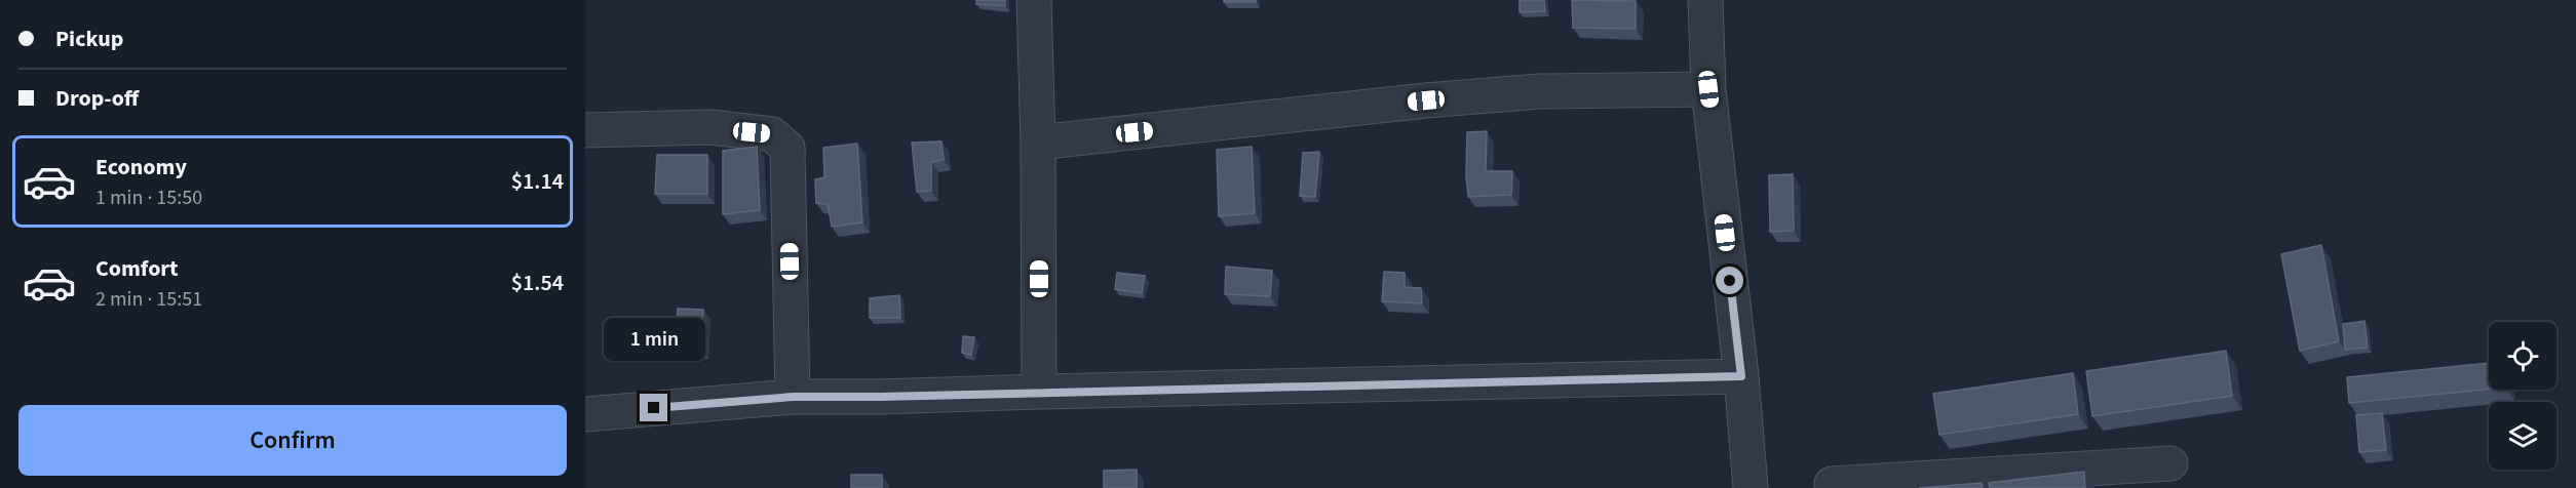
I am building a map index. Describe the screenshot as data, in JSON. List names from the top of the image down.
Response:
{
  "page": {
    "banner": ["Pickup", "Drop-off"],
    "list": [
      {
        "name": "Economy",
        "note": "1 min · 15:50",
        "value": "$1.14"
      },
      {
        "name": "Comfort",
        "note": "2 min · 15:51",
        "value": "$1.54"
      }
    ],
    "bubble": "1 min",
    "buttons": "Confirm"
  }
}
